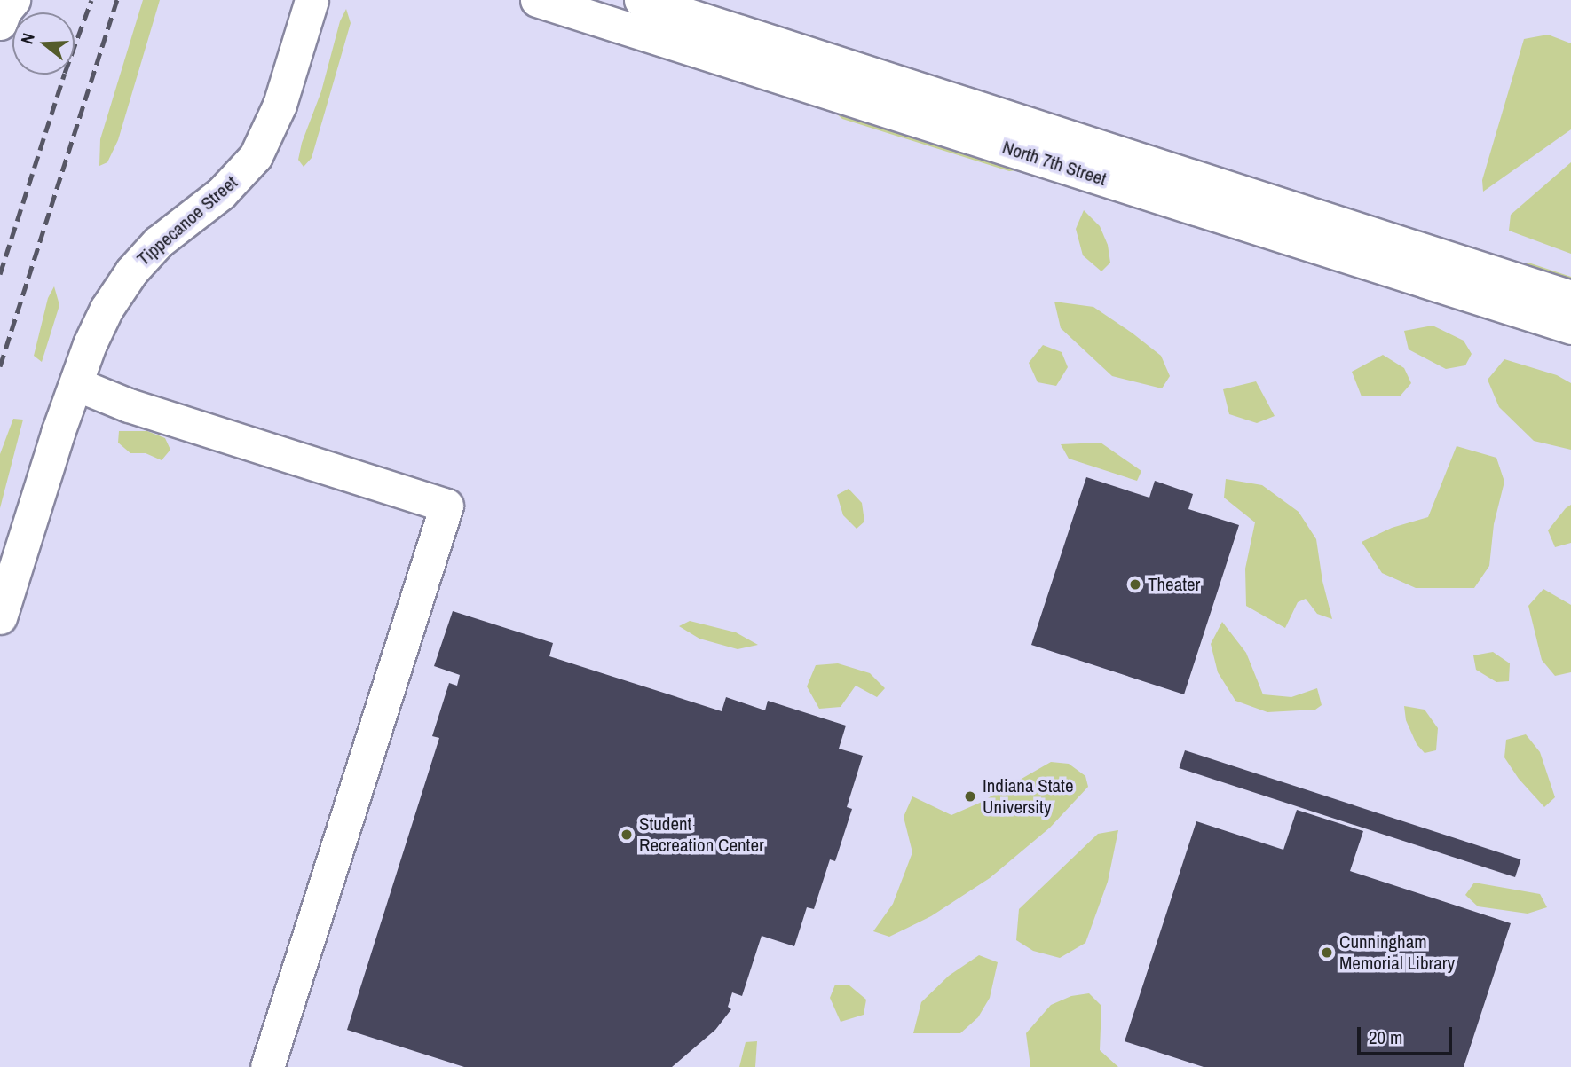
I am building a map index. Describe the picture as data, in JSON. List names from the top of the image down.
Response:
{
  "streets": {
    "street": ["North 7th Street", "Tippecanoe Street"]
  },
  "places": [
    "Theater",
    "Indiana State University",
    "Student Recreation Center",
    "Cunningham Memorial Library"
  ],
  "scale_bar": "20 m",
  "north": "left"
}
